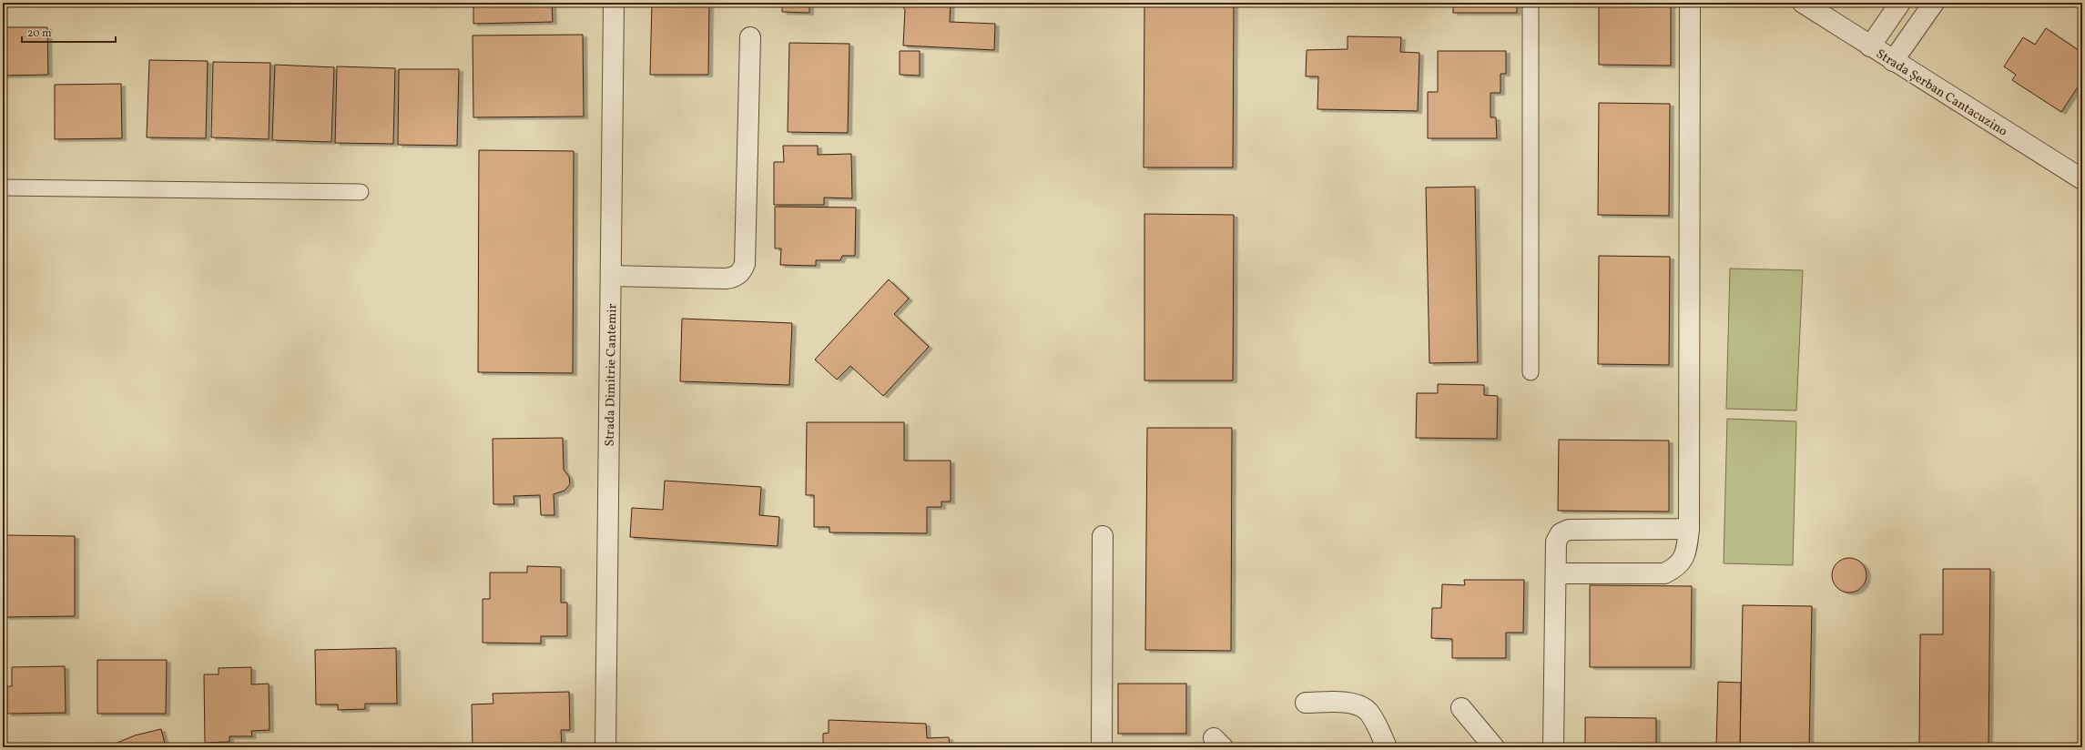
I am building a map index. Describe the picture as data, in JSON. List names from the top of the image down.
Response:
{
  "streets": {
    "street": ["Strada Șerban Cantacuzino", "Strada Dimitrie Cantemir"]
  },
  "scale_bar": "20 m"
}
